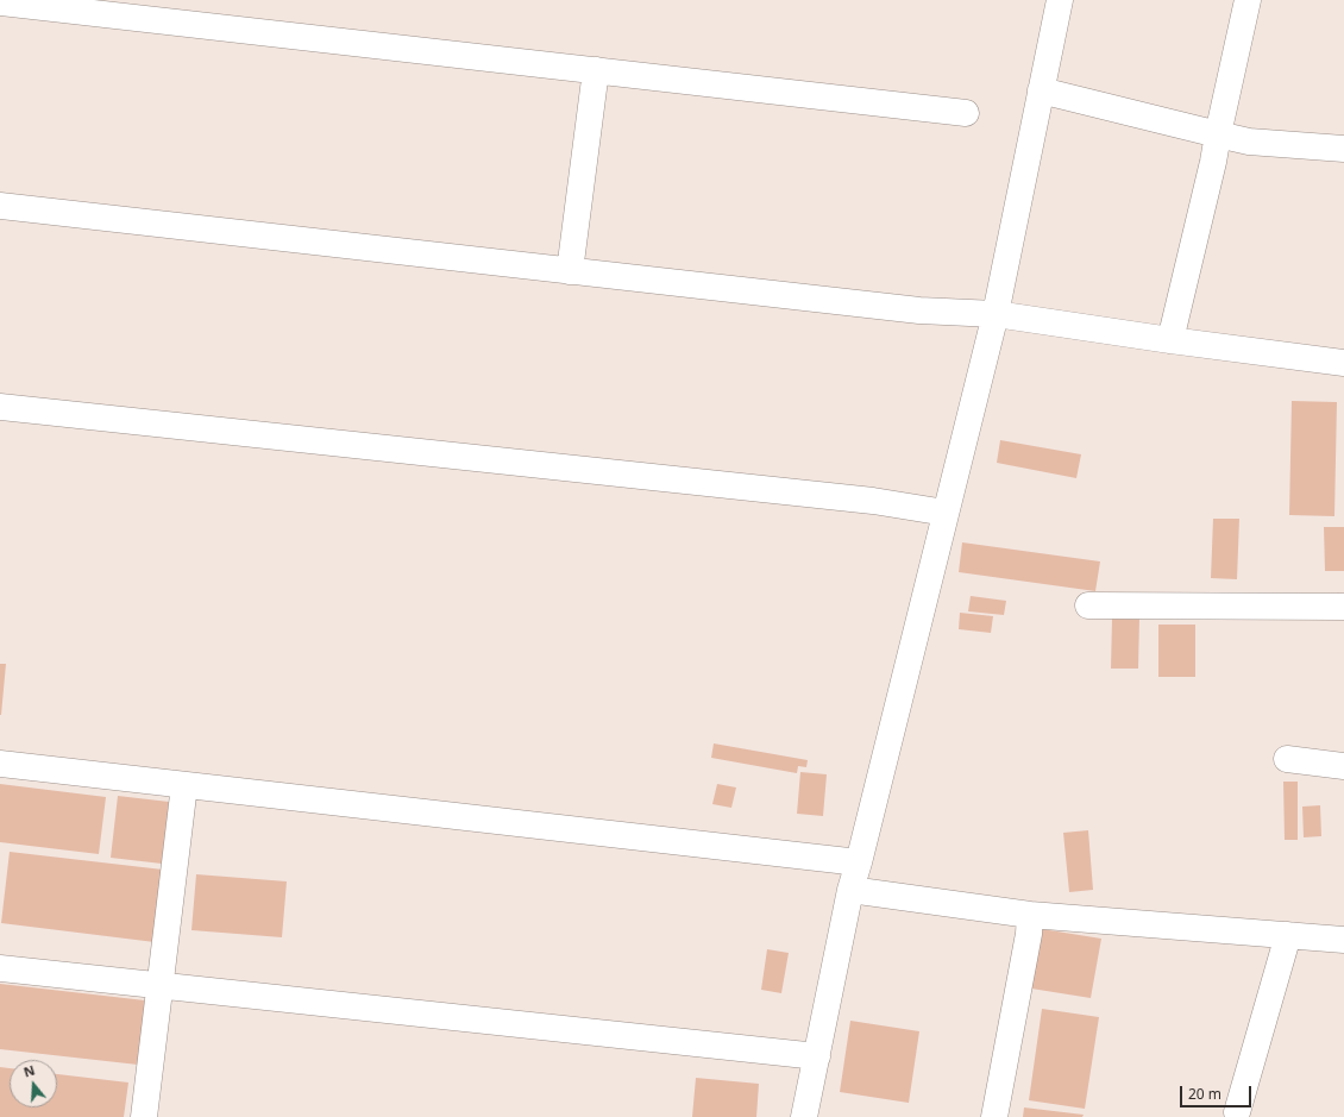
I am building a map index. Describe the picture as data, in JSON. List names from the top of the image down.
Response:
{
  "scale_bar": "20 m",
  "north": "top"
}
